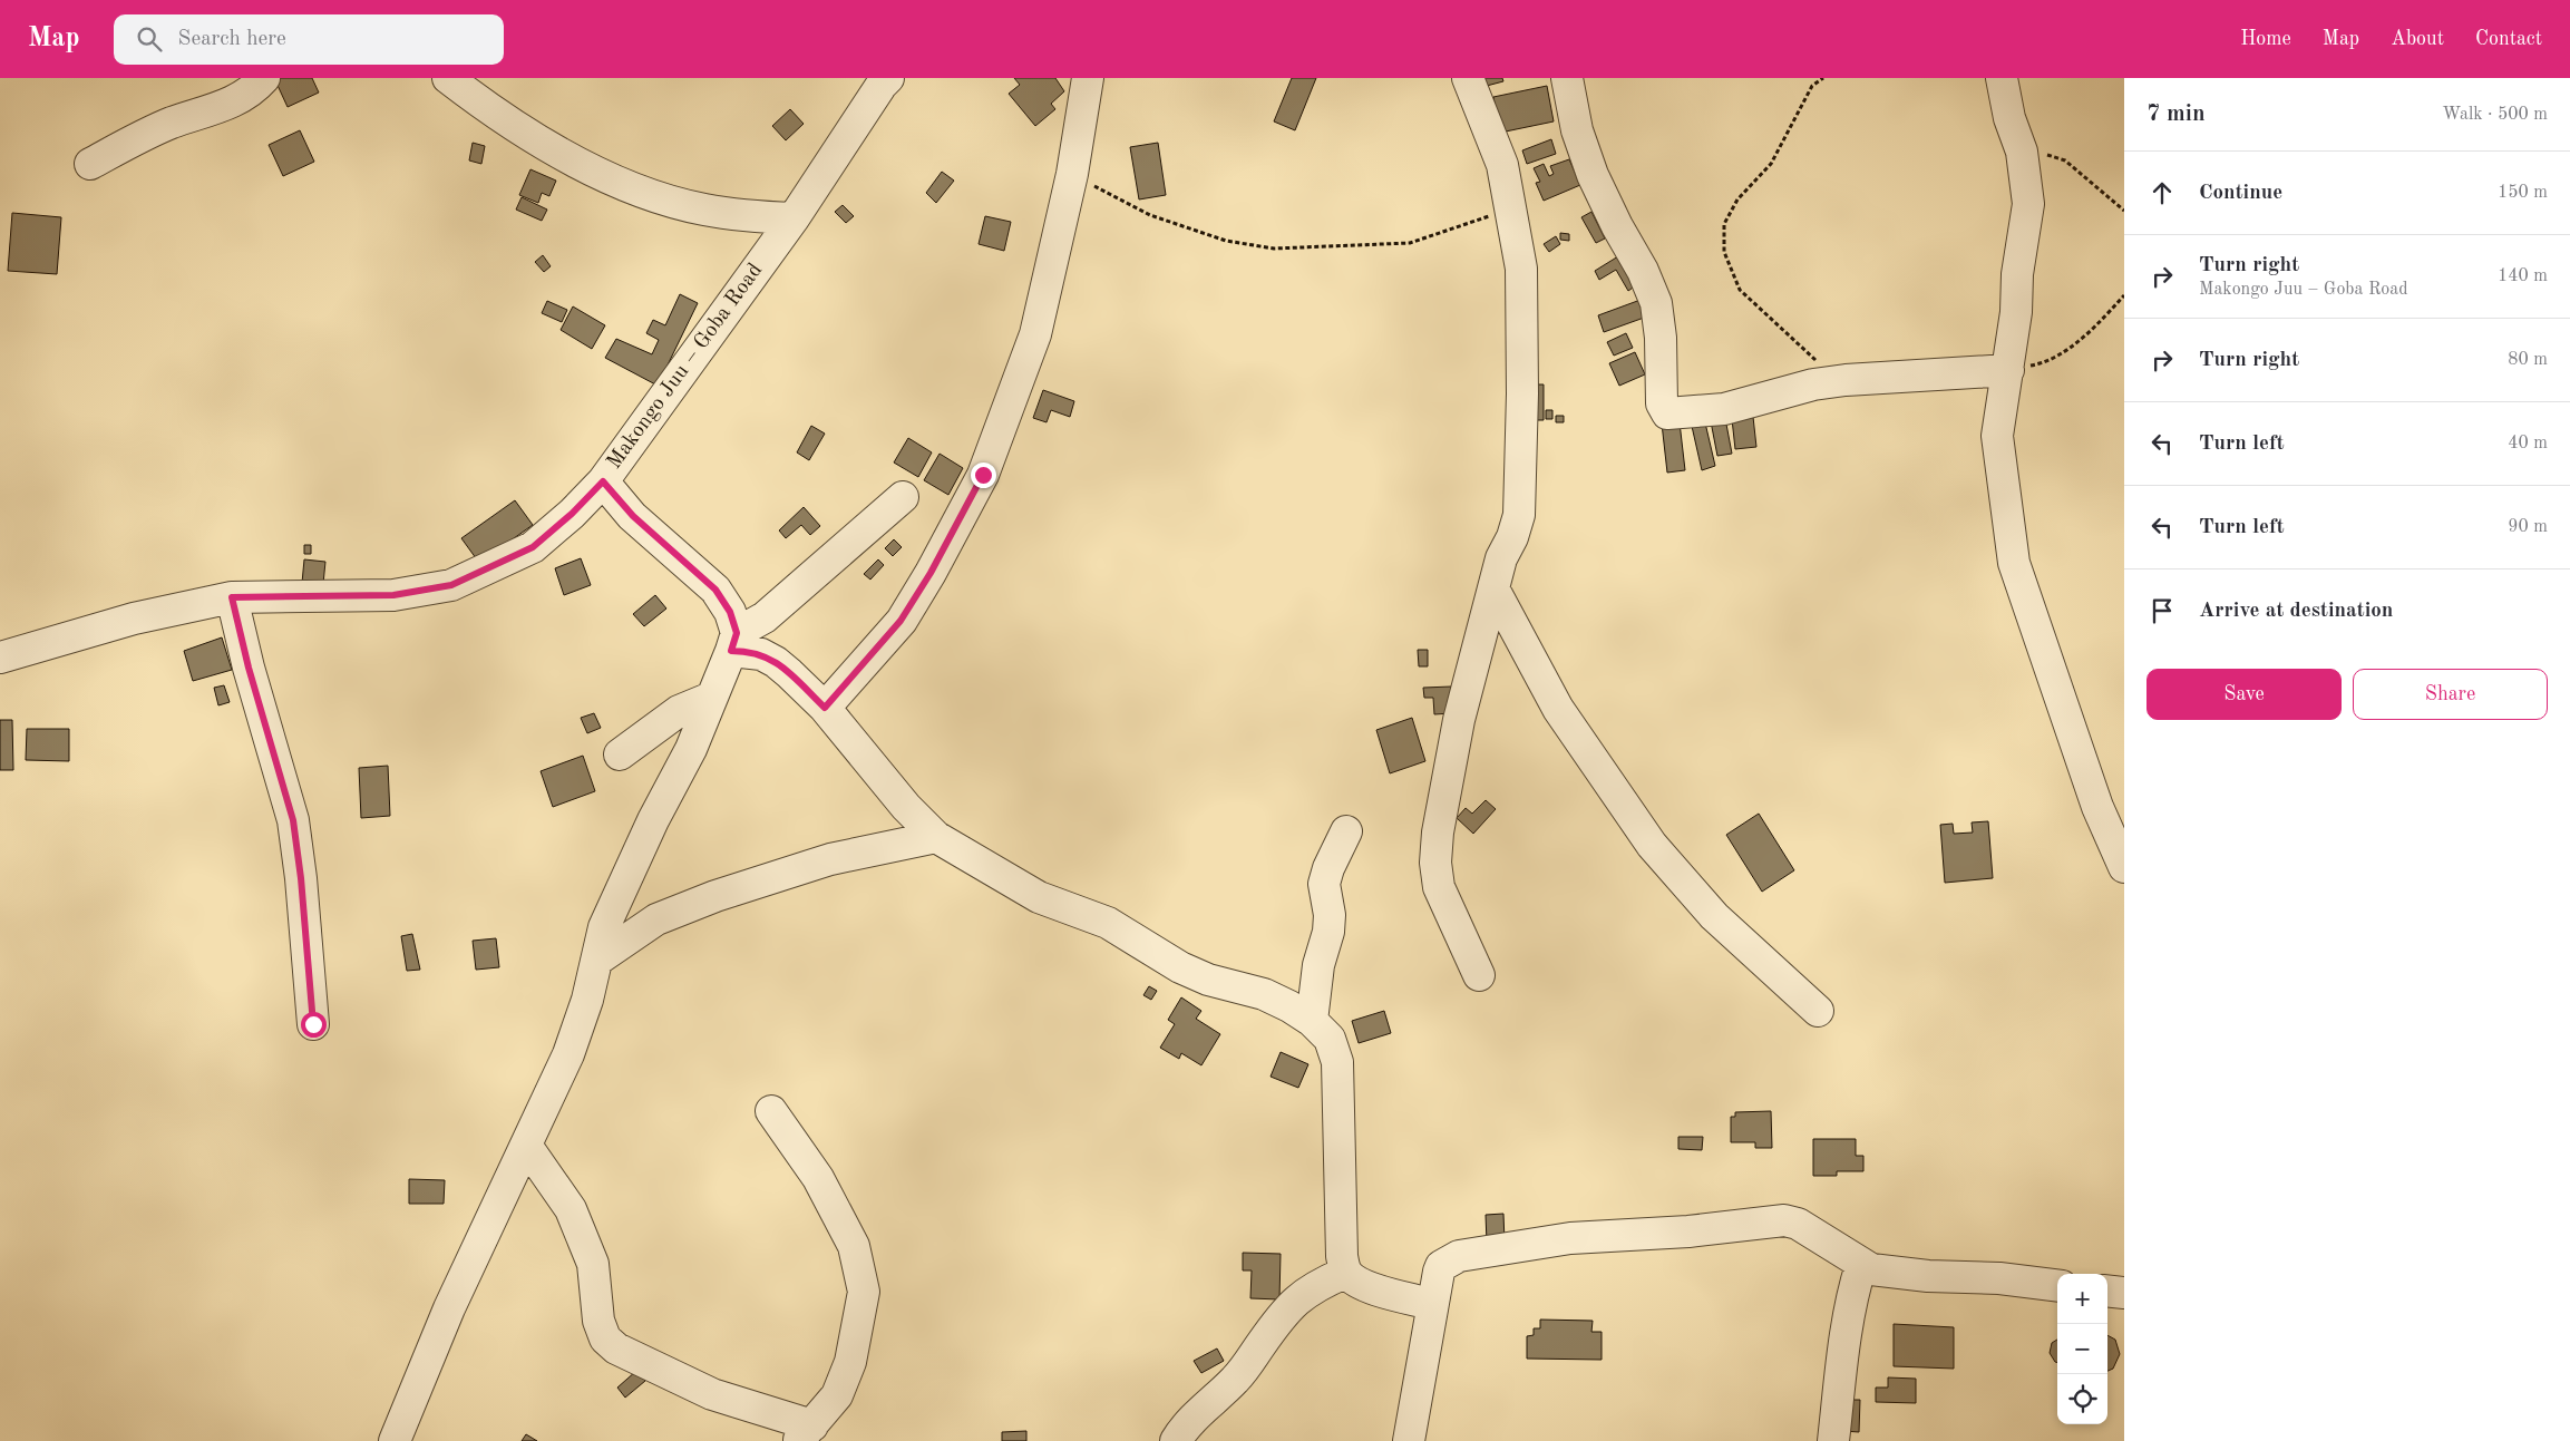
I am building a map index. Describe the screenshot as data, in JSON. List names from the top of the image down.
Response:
{
  "streets": {
    "street": ["Makongo Juu – Goba Road"]
  },
  "page": {
    "header": "Map",
    "search": "Search here",
    "nav": [
      "Home",
      "Map",
      "About",
      "Contact"
    ],
    "heading": ["7 min", "Walk · 500 m"],
    "list": [
      ["Continue", "150 m"],
      ["Turn right", "Makongo Juu – Goba Road", "140 m"],
      ["Turn right", "80 m"],
      ["Turn left", "40 m"],
      ["Turn left", "90 m"],
      "Arrive at destination"
    ],
    "buttons": ["Save", "Share"],
    "map_buttons": ["+", "−"]
  }
}
